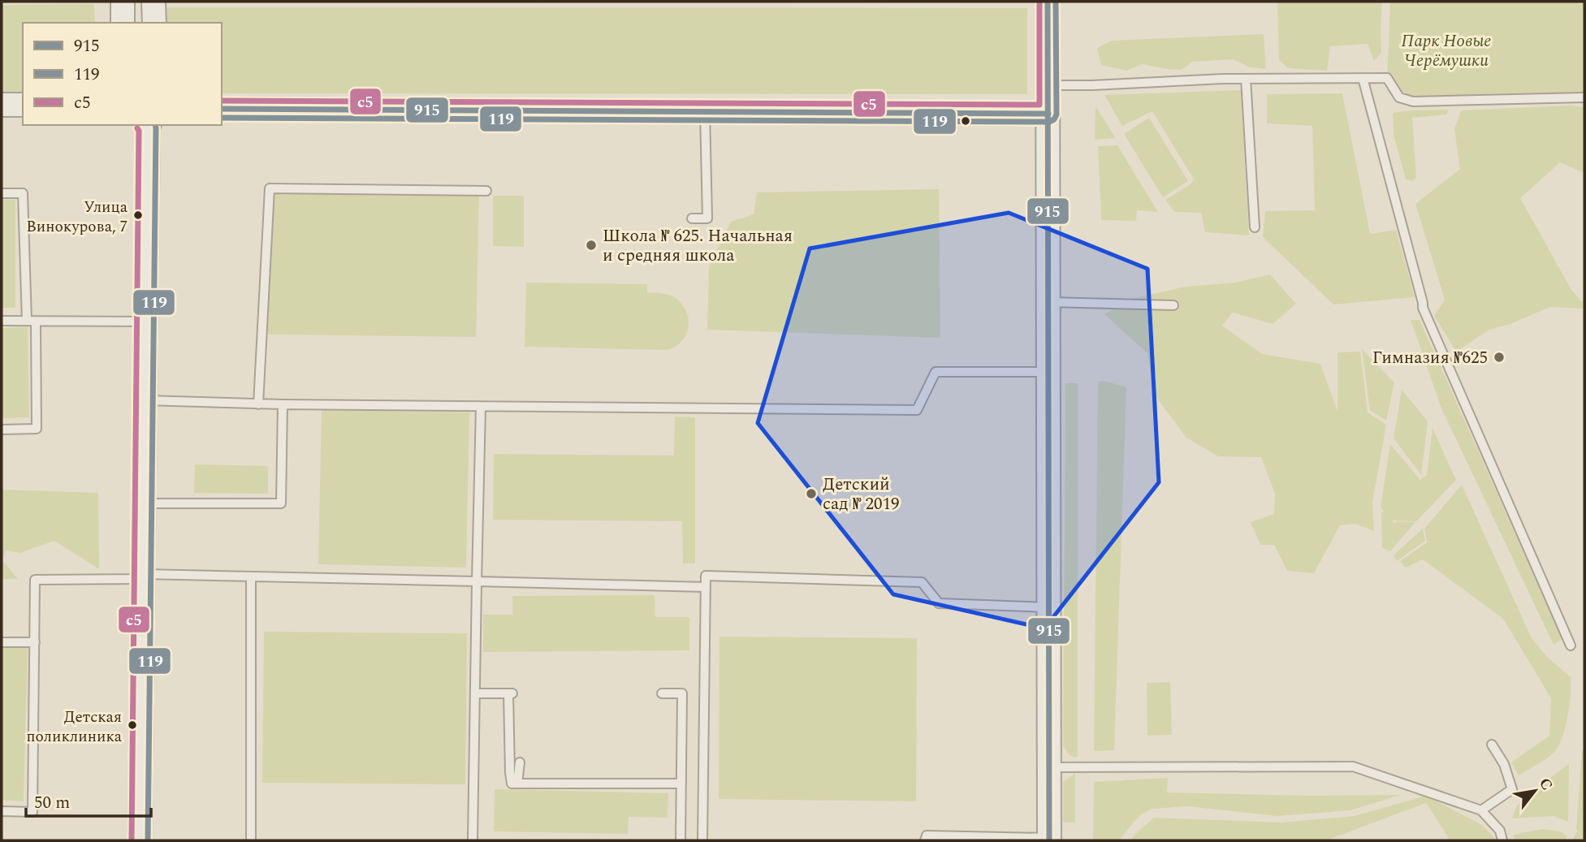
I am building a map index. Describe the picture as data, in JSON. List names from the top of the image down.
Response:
{
  "parks": ["Парк Новые Черёмушки"],
  "places": [
    "Улица Винокурова, 7",
    "Школа № 625. Начальная и средняя школа",
    "Гимназия №625",
    "Детский сад № 2019",
    "Детская поликлиника"
  ],
  "lines": ["transit line 915", "transit line 119", "transit line с5"],
  "legend": ["915", "119", "с5"],
  "scale_bar": "50 m",
  "north": "top right"
}
